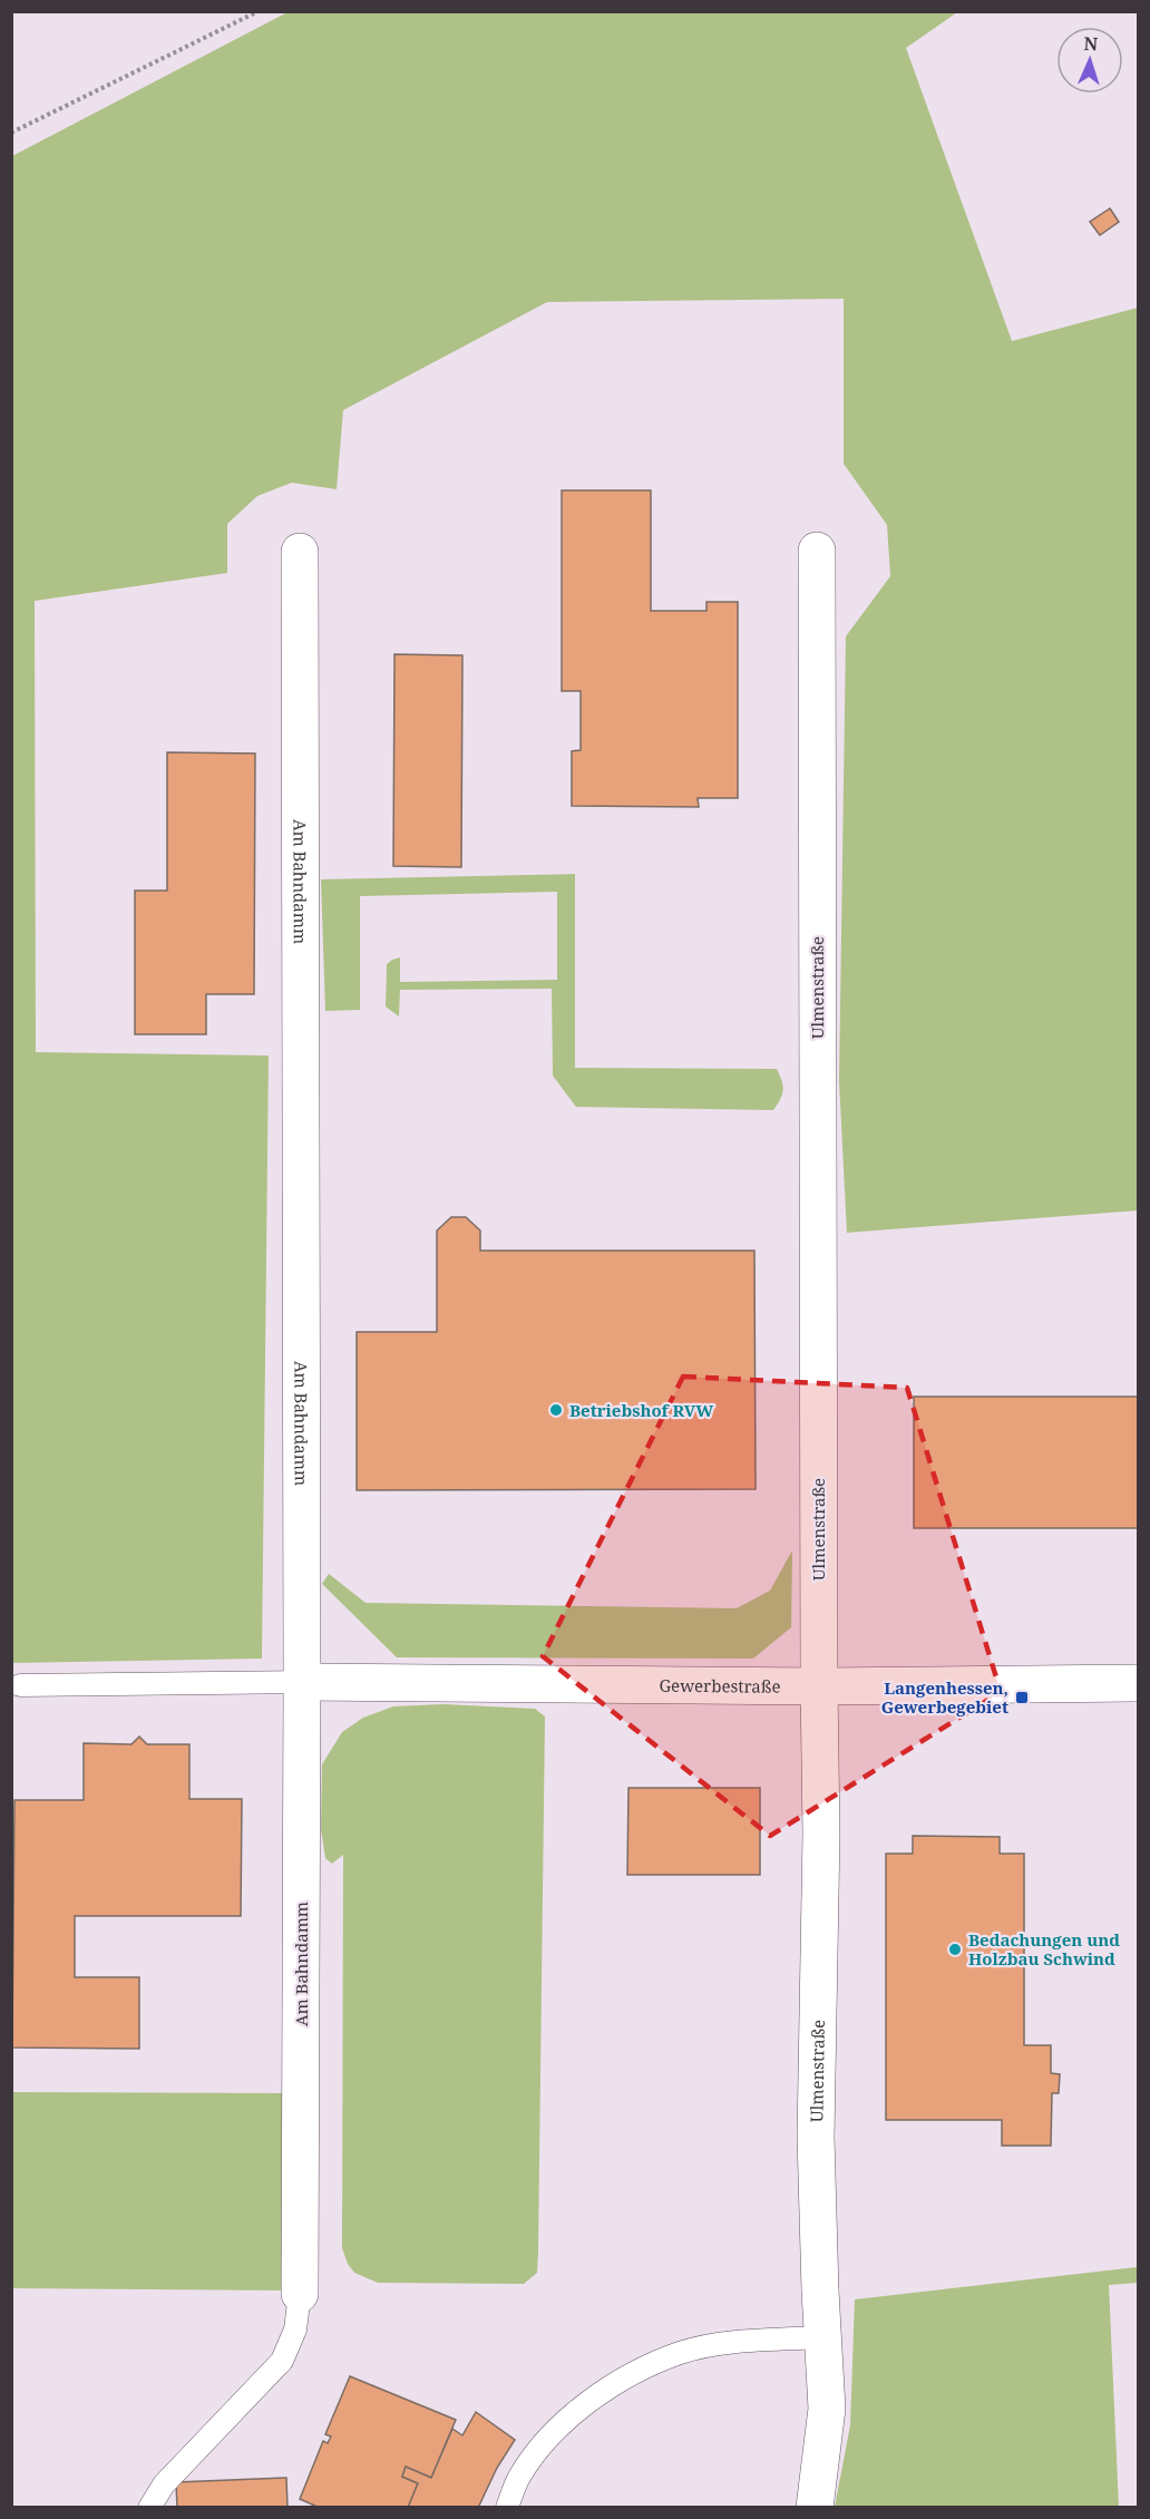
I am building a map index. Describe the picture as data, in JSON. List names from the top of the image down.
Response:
{
  "streets": {
    "street": ["Am Bahndamm", "Ulmenstraße", "Gewerbestraße"]
  },
  "crossings": [
    ["Am Bahndamm", "Gewerbestraße"],
    ["Ulmenstraße", "Gewerbestraße"]
  ],
  "places": {
    "other": ["Betriebshof RVW", "Bedachungen und Holzbau Schwind"],
    "transit": ["Langenhessen, Gewerbegebiet"]
  },
  "north": "top"
}
